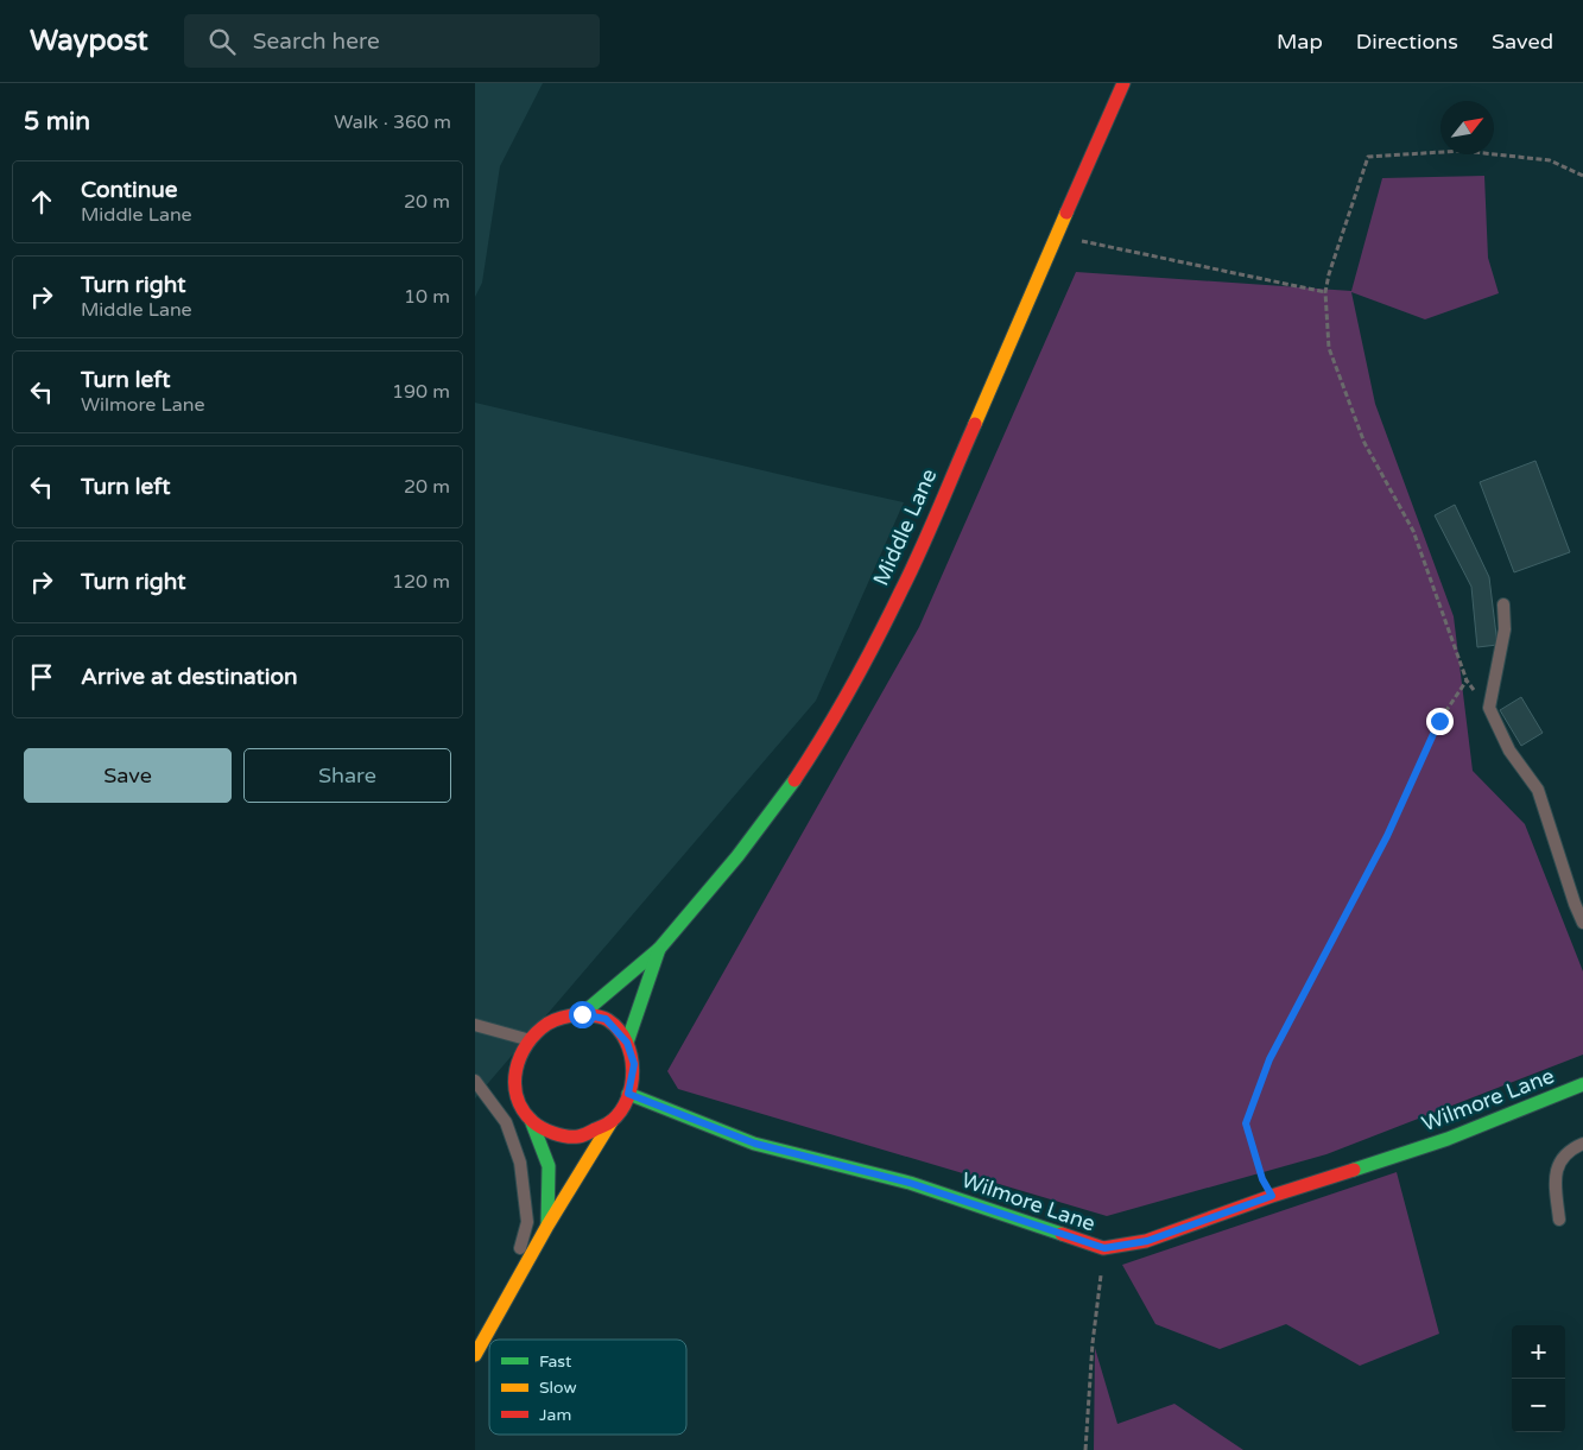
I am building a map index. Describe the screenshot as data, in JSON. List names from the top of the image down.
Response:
{
  "streets": {
    "street": ["Middle Lane", "Wilmore Lane"]
  },
  "crossings": [
    ["Middle Lane", "Wilmore Lane"]
  ],
  "legend": ["Fast", "Slow", "Jam"],
  "north": "top right",
  "page": {
    "header": "Waypost",
    "search": "Search here",
    "nav": ["Map", "Directions", "Saved"],
    "heading": ["5 min", "Walk · 360 m"],
    "list": [
      ["Continue", "Middle Lane", "20 m"],
      ["Turn right", "Middle Lane", "10 m"],
      ["Turn left", "Wilmore Lane", "190 m"],
      ["Turn left", "20 m"],
      ["Turn right", "120 m"],
      "Arrive at destination"
    ],
    "buttons": ["Save", "Share"],
    "map_buttons": ["+", "−"]
  }
}
